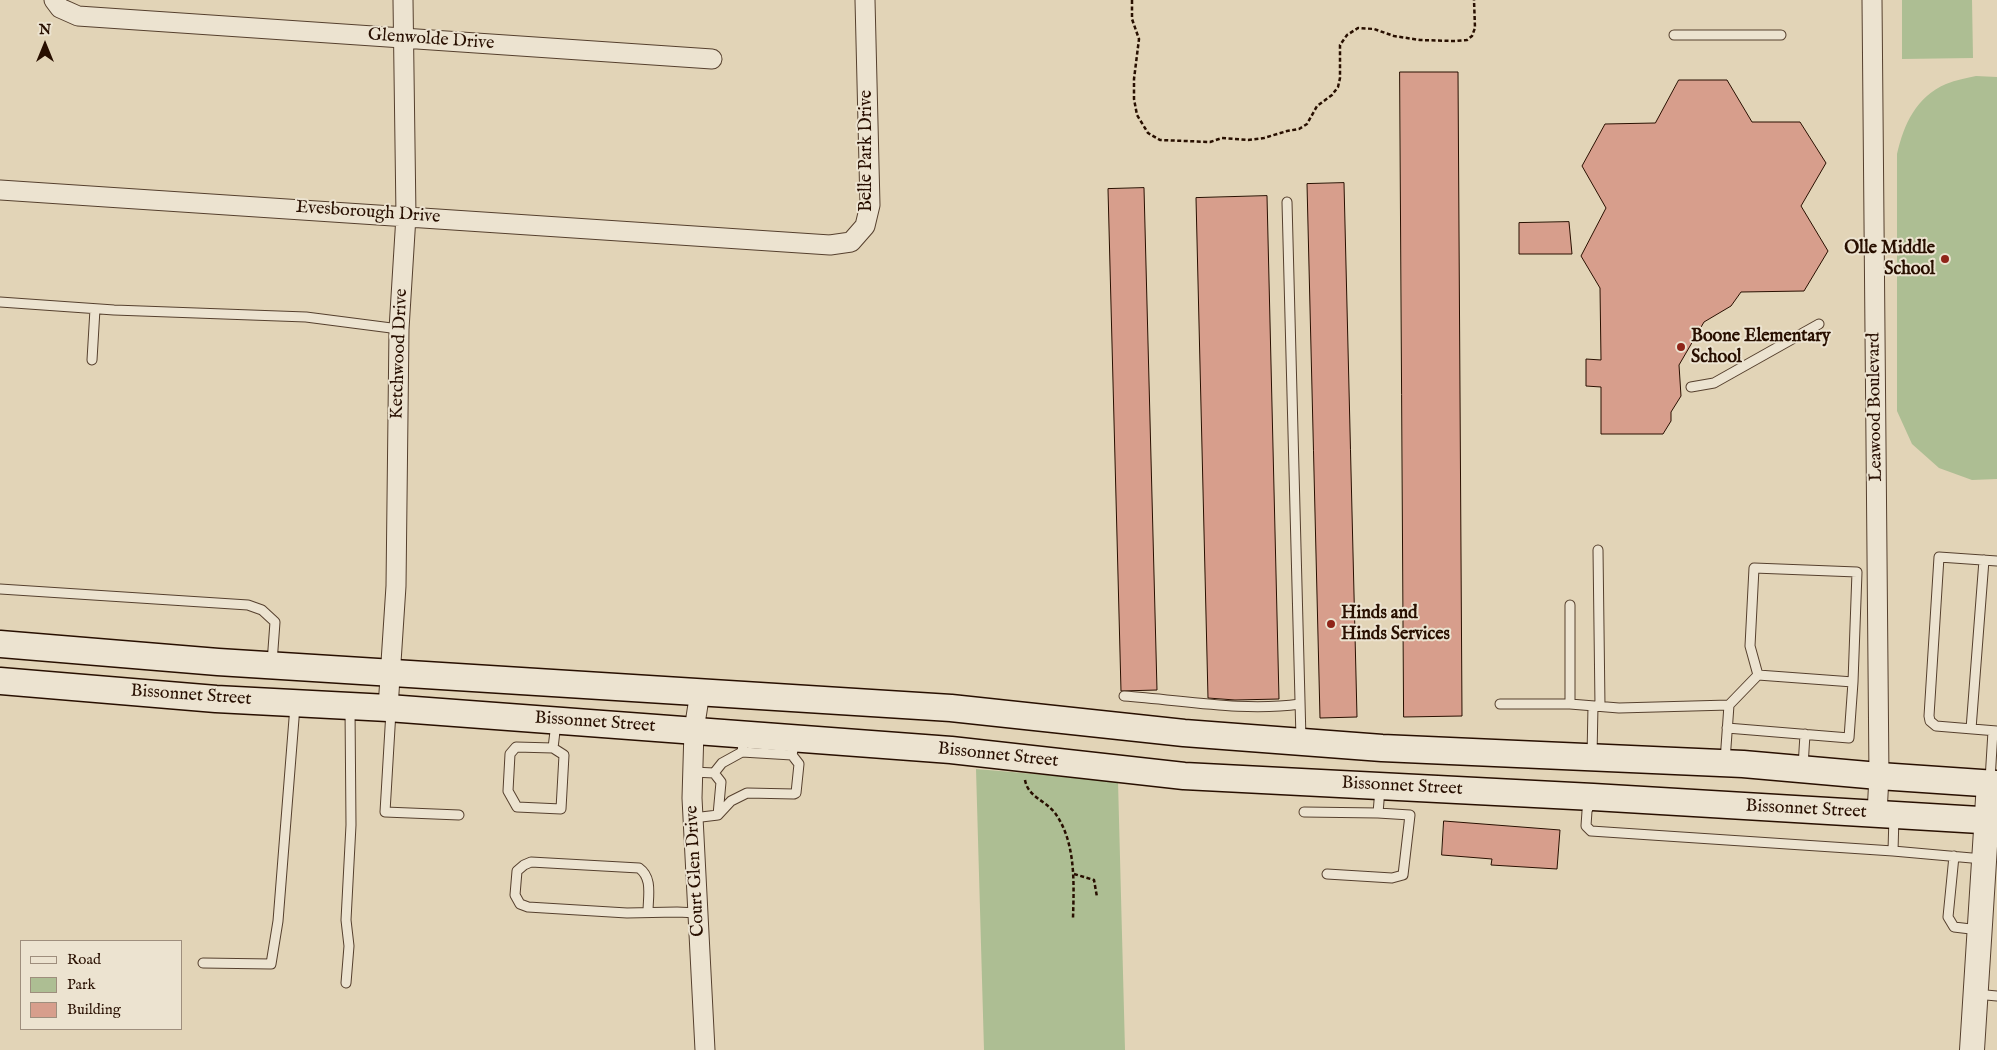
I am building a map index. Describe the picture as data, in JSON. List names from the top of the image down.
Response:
{
  "streets": {
    "main road": ["Bissonnet Street"],
    "street": [
      "Glenwolde Drive",
      "Belle Park Drive",
      "Evesborough Drive",
      "Ketchwood Drive",
      "Leawood Boulevard",
      "Court Glen Drive"
    ]
  },
  "crossings": [
    ["Glenwolde Drive", "Ketchwood Drive"],
    ["Belle Park Drive", "Evesborough Drive"],
    ["Evesborough Drive", "Ketchwood Drive"],
    ["Ketchwood Drive", "Bissonnet Street"],
    ["Leawood Boulevard", "Bissonnet Street"],
    ["Bissonnet Street", "Court Glen Drive"]
  ],
  "places": ["Olle Middle School", "Boone Elementary School", "Hinds and Hinds Services"],
  "legend": ["Road", "Park", "Building"],
  "north": "top"
}
